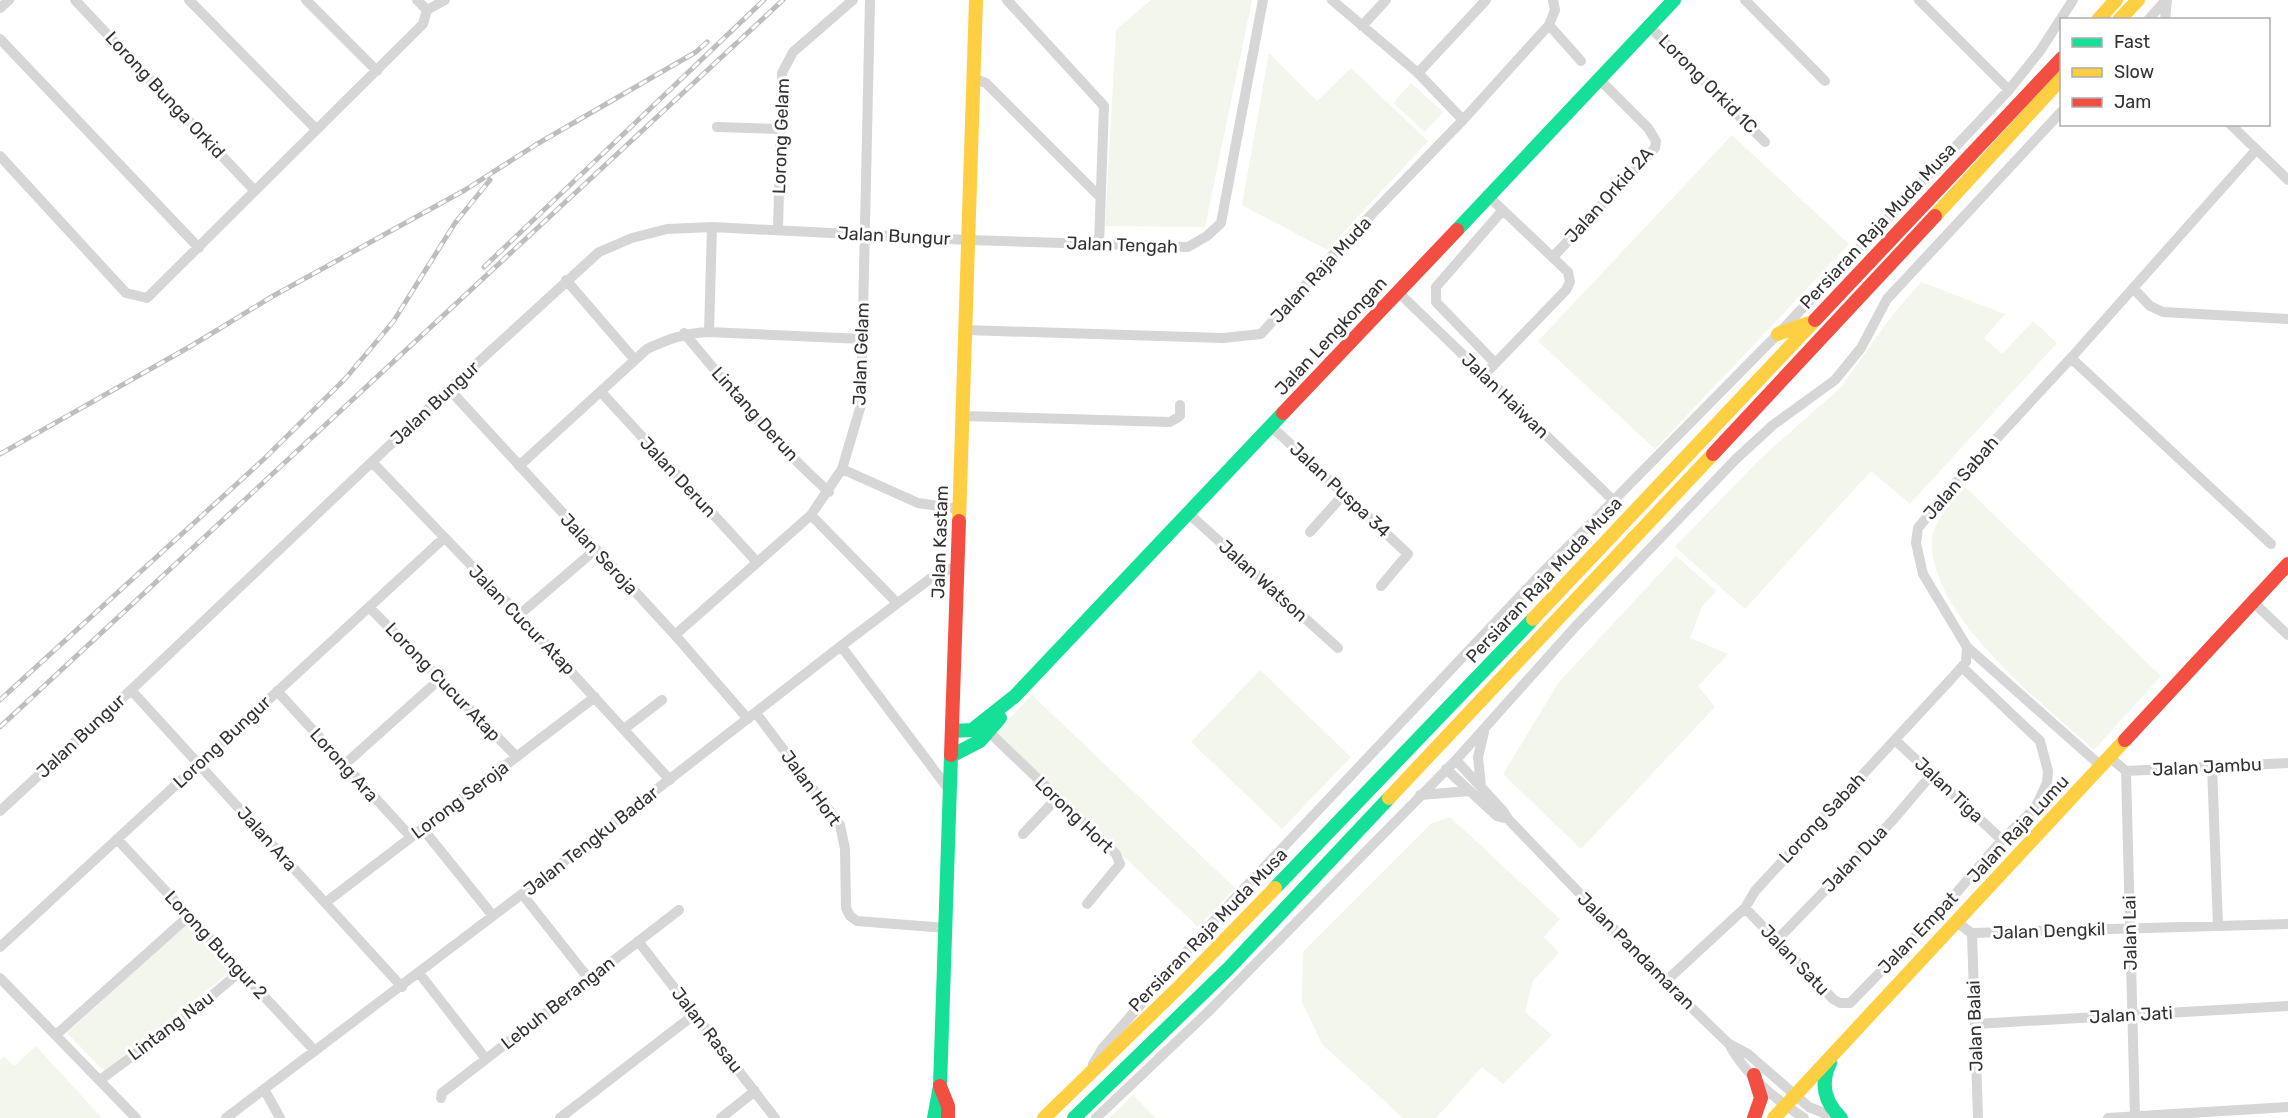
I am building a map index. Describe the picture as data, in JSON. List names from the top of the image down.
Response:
{
  "streets": {
    "street": [
      "Lorong Orkid 1C",
      "Lorong Bunga Orkid",
      "Lorong Gelam",
      "Jalan Orkid 2A",
      "Persiaran Raja Muda Musa",
      "Jalan Bungur",
      "Jalan Tengah",
      "Jalan Raja Muda",
      "Jalan Lengkongan",
      "Jalan Gelam",
      "Jalan Haiwan",
      "Lintang Derun",
      "Jalan Derun",
      "Jalan Sabah",
      "Jalan Puspa 34",
      "Jalan Kastam",
      "Jalan Seroja",
      "Jalan Watson",
      "Jalan Cucur Atap",
      "Lorong Cucur Atap",
      "Lorong Bungur",
      "Lorong Ara",
      "Jalan Jambu",
      "Jalan Hort",
      "Jalan Tiga",
      "Lorong Seroja",
      "Lorong Hort",
      "Lorong Sabah",
      "Jalan Raja Lumu",
      "Jalan Ara",
      "Jalan Tengku Badar",
      "Jalan Dua",
      "Jalan Dengkil",
      "Jalan Empat",
      "Jalan Lai",
      "Lorong Bungur 2",
      "Jalan Pandamaran",
      "Jalan Satu",
      "Lebuh Berangan",
      "Jalan Jati",
      "Lintang Nau",
      "Jalan Balai",
      "Jalan Rasau"
    ]
  },
  "crossings": [
    ["Lorong Orkid 1C", "Jalan Lengkongan"],
    ["Lorong Gelam", "Jalan Bungur"],
    ["Jalan Orkid 2A", "Jalan Lengkongan"],
    ["Jalan Bungur", "Jalan Tengah"],
    ["Jalan Bungur", "Jalan Gelam"],
    ["Jalan Bungur", "Jalan Kastam"],
    ["Jalan Bungur", "Jalan Seroja"],
    ["Jalan Bungur", "Jalan Cucur Atap"],
    ["Jalan Bungur", "Jalan Ara"],
    ["Jalan Tengah", "Jalan Kastam"],
    ["Jalan Raja Muda", "Jalan Kastam"],
    ["Jalan Lengkongan", "Jalan Haiwan"],
    ["Jalan Lengkongan", "Jalan Puspa 34"],
    ["Jalan Lengkongan", "Jalan Kastam"],
    ["Jalan Lengkongan", "Jalan Watson"],
    ["Jalan Lengkongan", "Lorong Hort"],
    ["Jalan Gelam", "Lintang Derun"],
    ["Jalan Gelam", "Jalan Derun"],
    ["Jalan Gelam", "Jalan Seroja"],
    ["Jalan Sabah", "Lorong Sabah"],
    ["Jalan Sabah", "Jalan Raja Lumu"],
    ["Jalan Kastam", "Jalan Hort"],
    ["Jalan Kastam", "Jalan Tengku Badar"],
    ["Jalan Seroja", "Jalan Hort"],
    ["Jalan Seroja", "Jalan Tengku Badar"],
    ["Jalan Cucur Atap", "Lorong Bungur"],
    ["Jalan Cucur Atap", "Lorong Seroja"],
    ["Jalan Cucur Atap", "Jalan Tengku Badar"],
    ["Lorong Cucur Atap", "Lorong Bungur"],
    ["Lorong Cucur Atap", "Lorong Seroja"],
    ["Lorong Bungur", "Lorong Ara"],
    ["Lorong Bungur", "Jalan Ara"],
    ["Lorong Bungur", "Lorong Bungur 2"],
    ["Lorong Ara", "Lorong Seroja"],
    ["Jalan Jambu", "Jalan Lai"],
    ["Jalan Hort", "Jalan Tengku Badar"],
    ["Jalan Tiga", "Lorong Sabah"],
    ["Jalan Tiga", "Jalan Dua"],
    ["Jalan Tiga", "Jalan Empat"],
    ["Lorong Seroja", "Jalan Ara"],
    ["Lorong Sabah", "Jalan Empat"],
    ["Lorong Sabah", "Jalan Pandamaran"],
    ["Lorong Sabah", "Jalan Satu"],
    ["Jalan Raja Lumu", "Jalan Dengkil"],
    ["Jalan Raja Lumu", "Jalan Pandamaran"],
    ["Jalan Ara", "Jalan Tengku Badar"],
    ["Jalan Tengku Badar", "Lorong Bungur 2"],
    ["Jalan Dua", "Jalan Satu"],
    ["Jalan Dengkil", "Jalan Lai"],
    ["Jalan Dengkil", "Jalan Balai"],
    ["Jalan Empat", "Jalan Satu"],
    ["Jalan Lai", "Jalan Jati"],
    ["Lorong Bungur 2", "Lintang Nau"],
    ["Lebuh Berangan", "Jalan Rasau"],
    ["Jalan Jati", "Jalan Balai"]
  ],
  "legend": ["Fast", "Slow", "Jam"]
}
